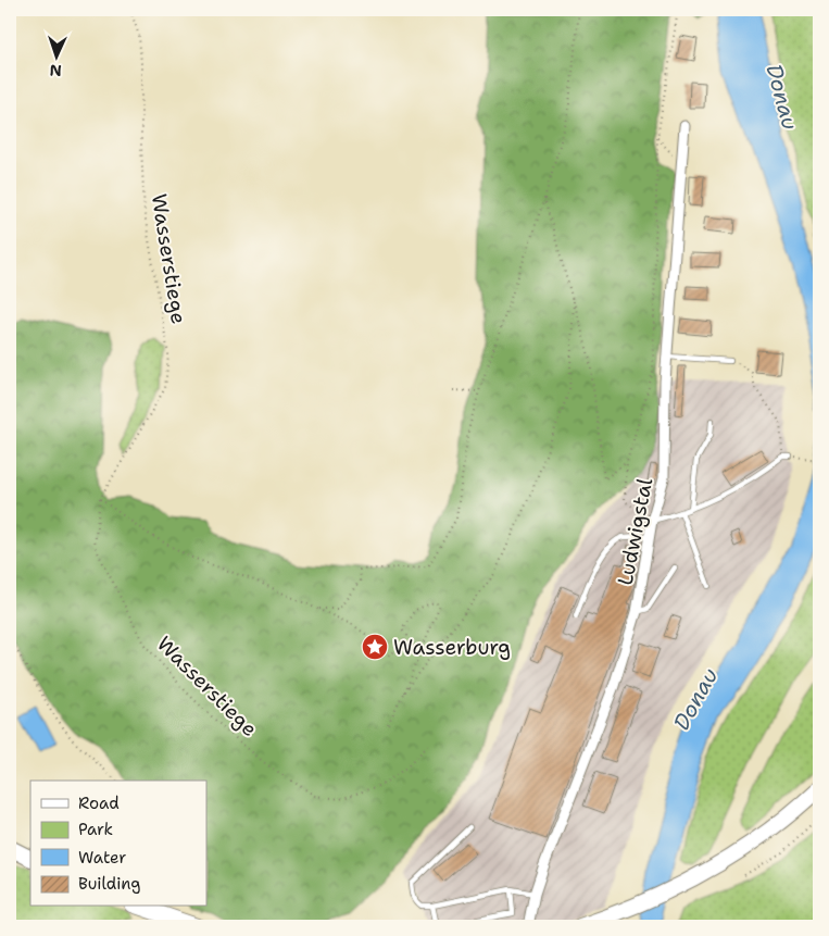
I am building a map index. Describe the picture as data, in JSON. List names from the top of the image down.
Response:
{
  "streets": {
    "street": ["Ludwigstal"],
    "path": ["Wasserstiege"]
  },
  "water": ["Donau"],
  "places": {
    "place": ["Wasserburg"]
  },
  "legend": [
    "Road",
    "Park",
    "Water",
    "Building"
  ],
  "north": "bottom"
}
